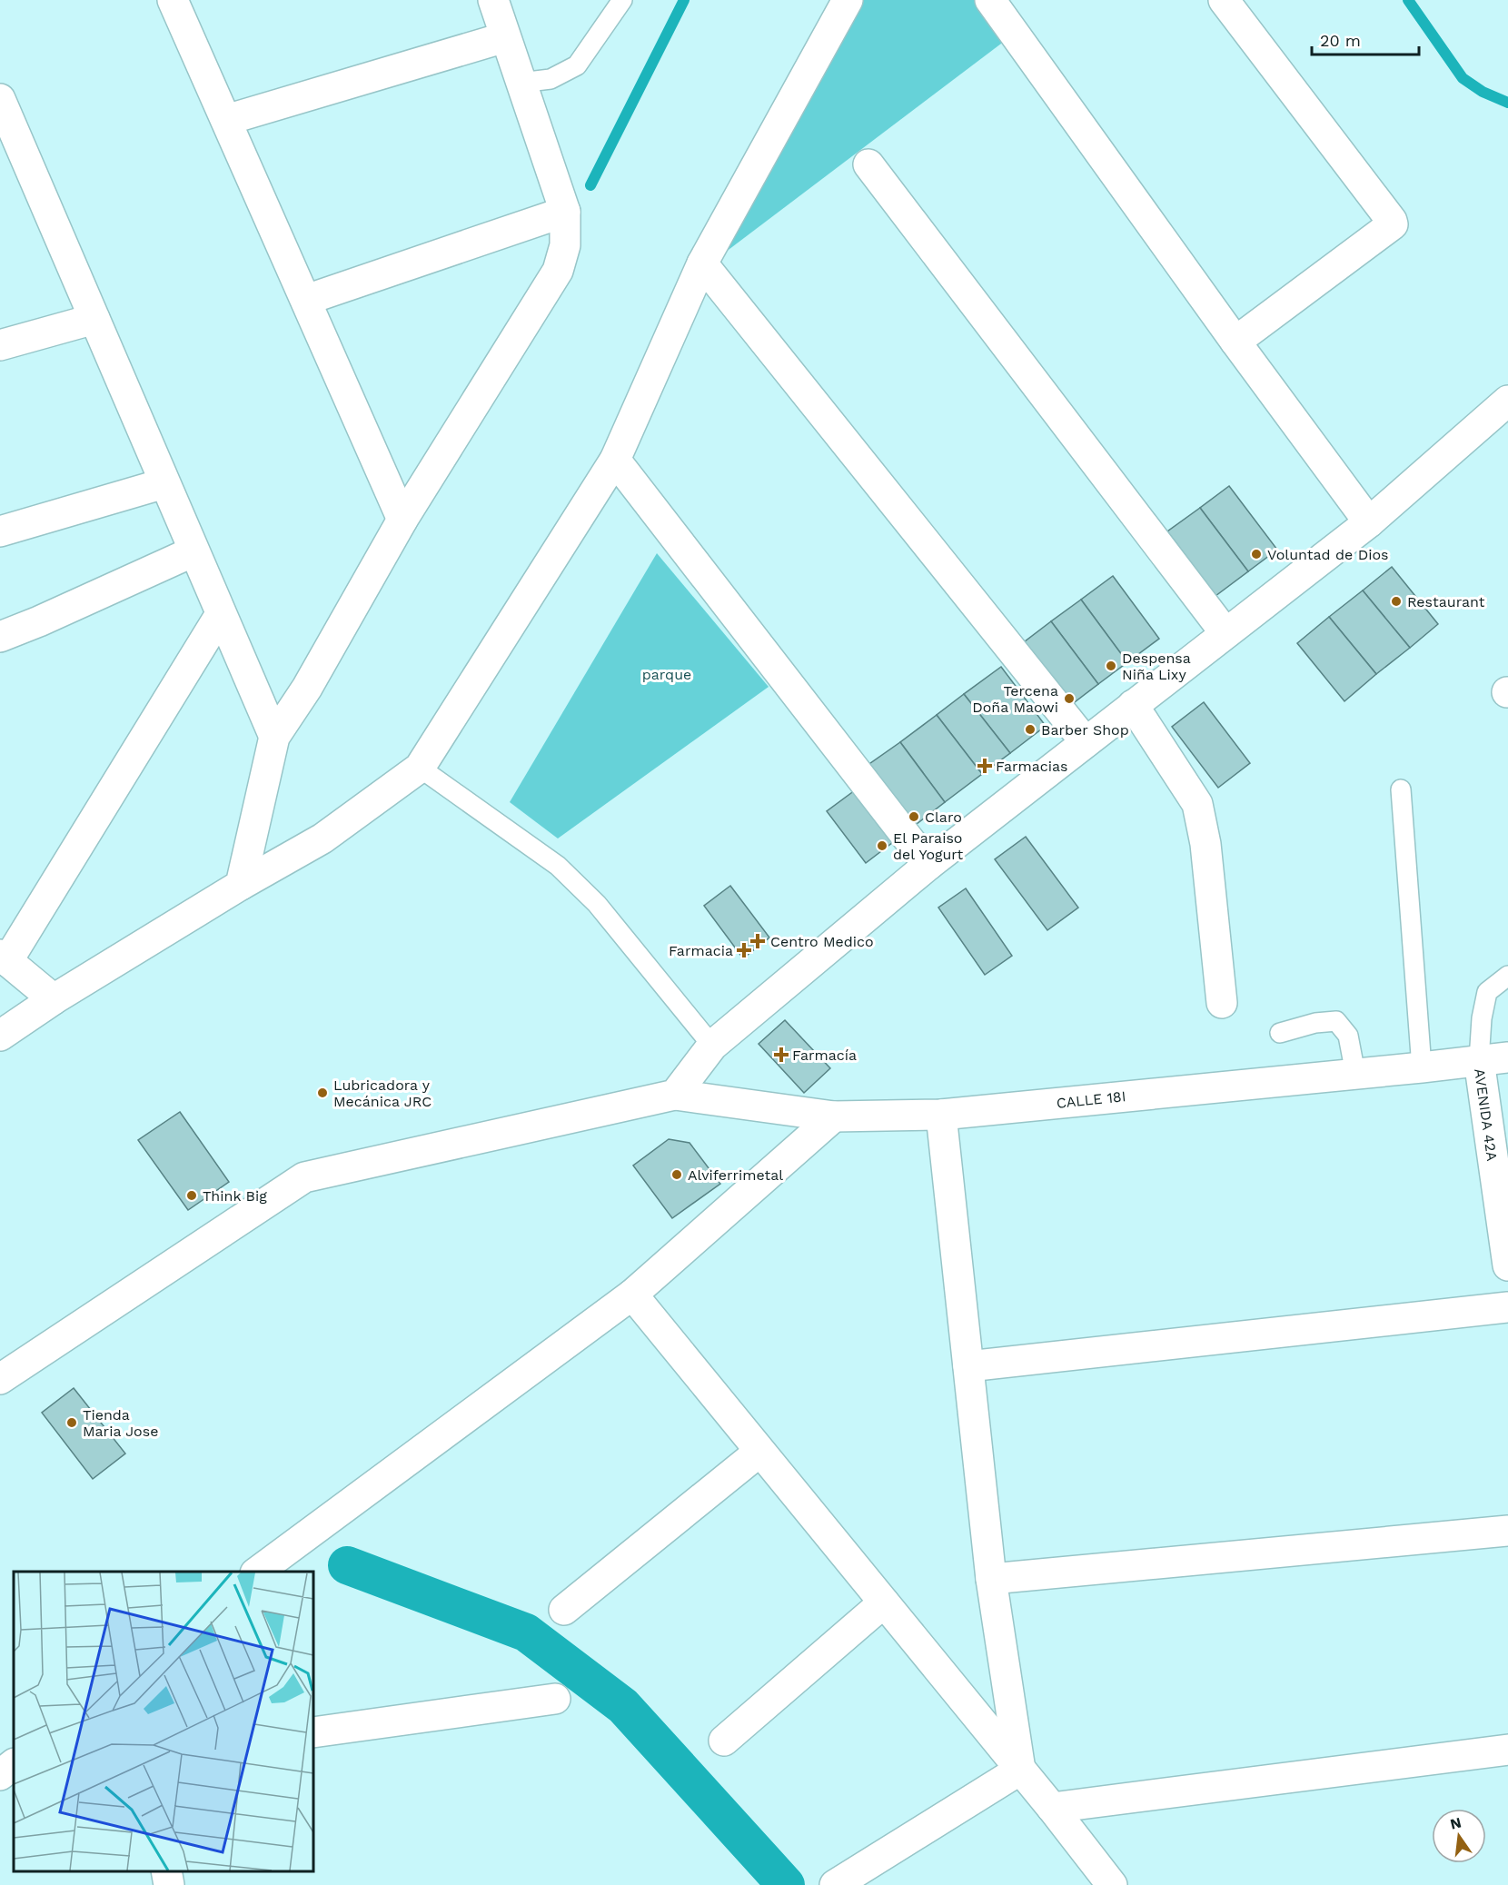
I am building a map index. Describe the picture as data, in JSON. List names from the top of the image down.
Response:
{
  "streets": {
    "street": ["CALLE 18I", "AVENIDA 42A"]
  },
  "crossings": [
    ["CALLE 18I", "AVENIDA 42A"]
  ],
  "parks": ["parque"],
  "places": {
    "other": [
      "Voluntad de Dios",
      "Restaurant",
      "Despensa Niña Lixy",
      "Tercena Doña Maowi",
      "Barber Shop",
      "Claro",
      "El Paraiso del Yogurt",
      "Lubricadora y Mecánica JRC",
      "Alviferrimetal",
      "Think Big",
      "Tienda Maria Jose"
    ],
    "health": [
      "Farmacias",
      "Centro Medico",
      "Farmacia",
      "Farmacía"
    ]
  },
  "scale_bar": "20 m",
  "north": "top"
}
